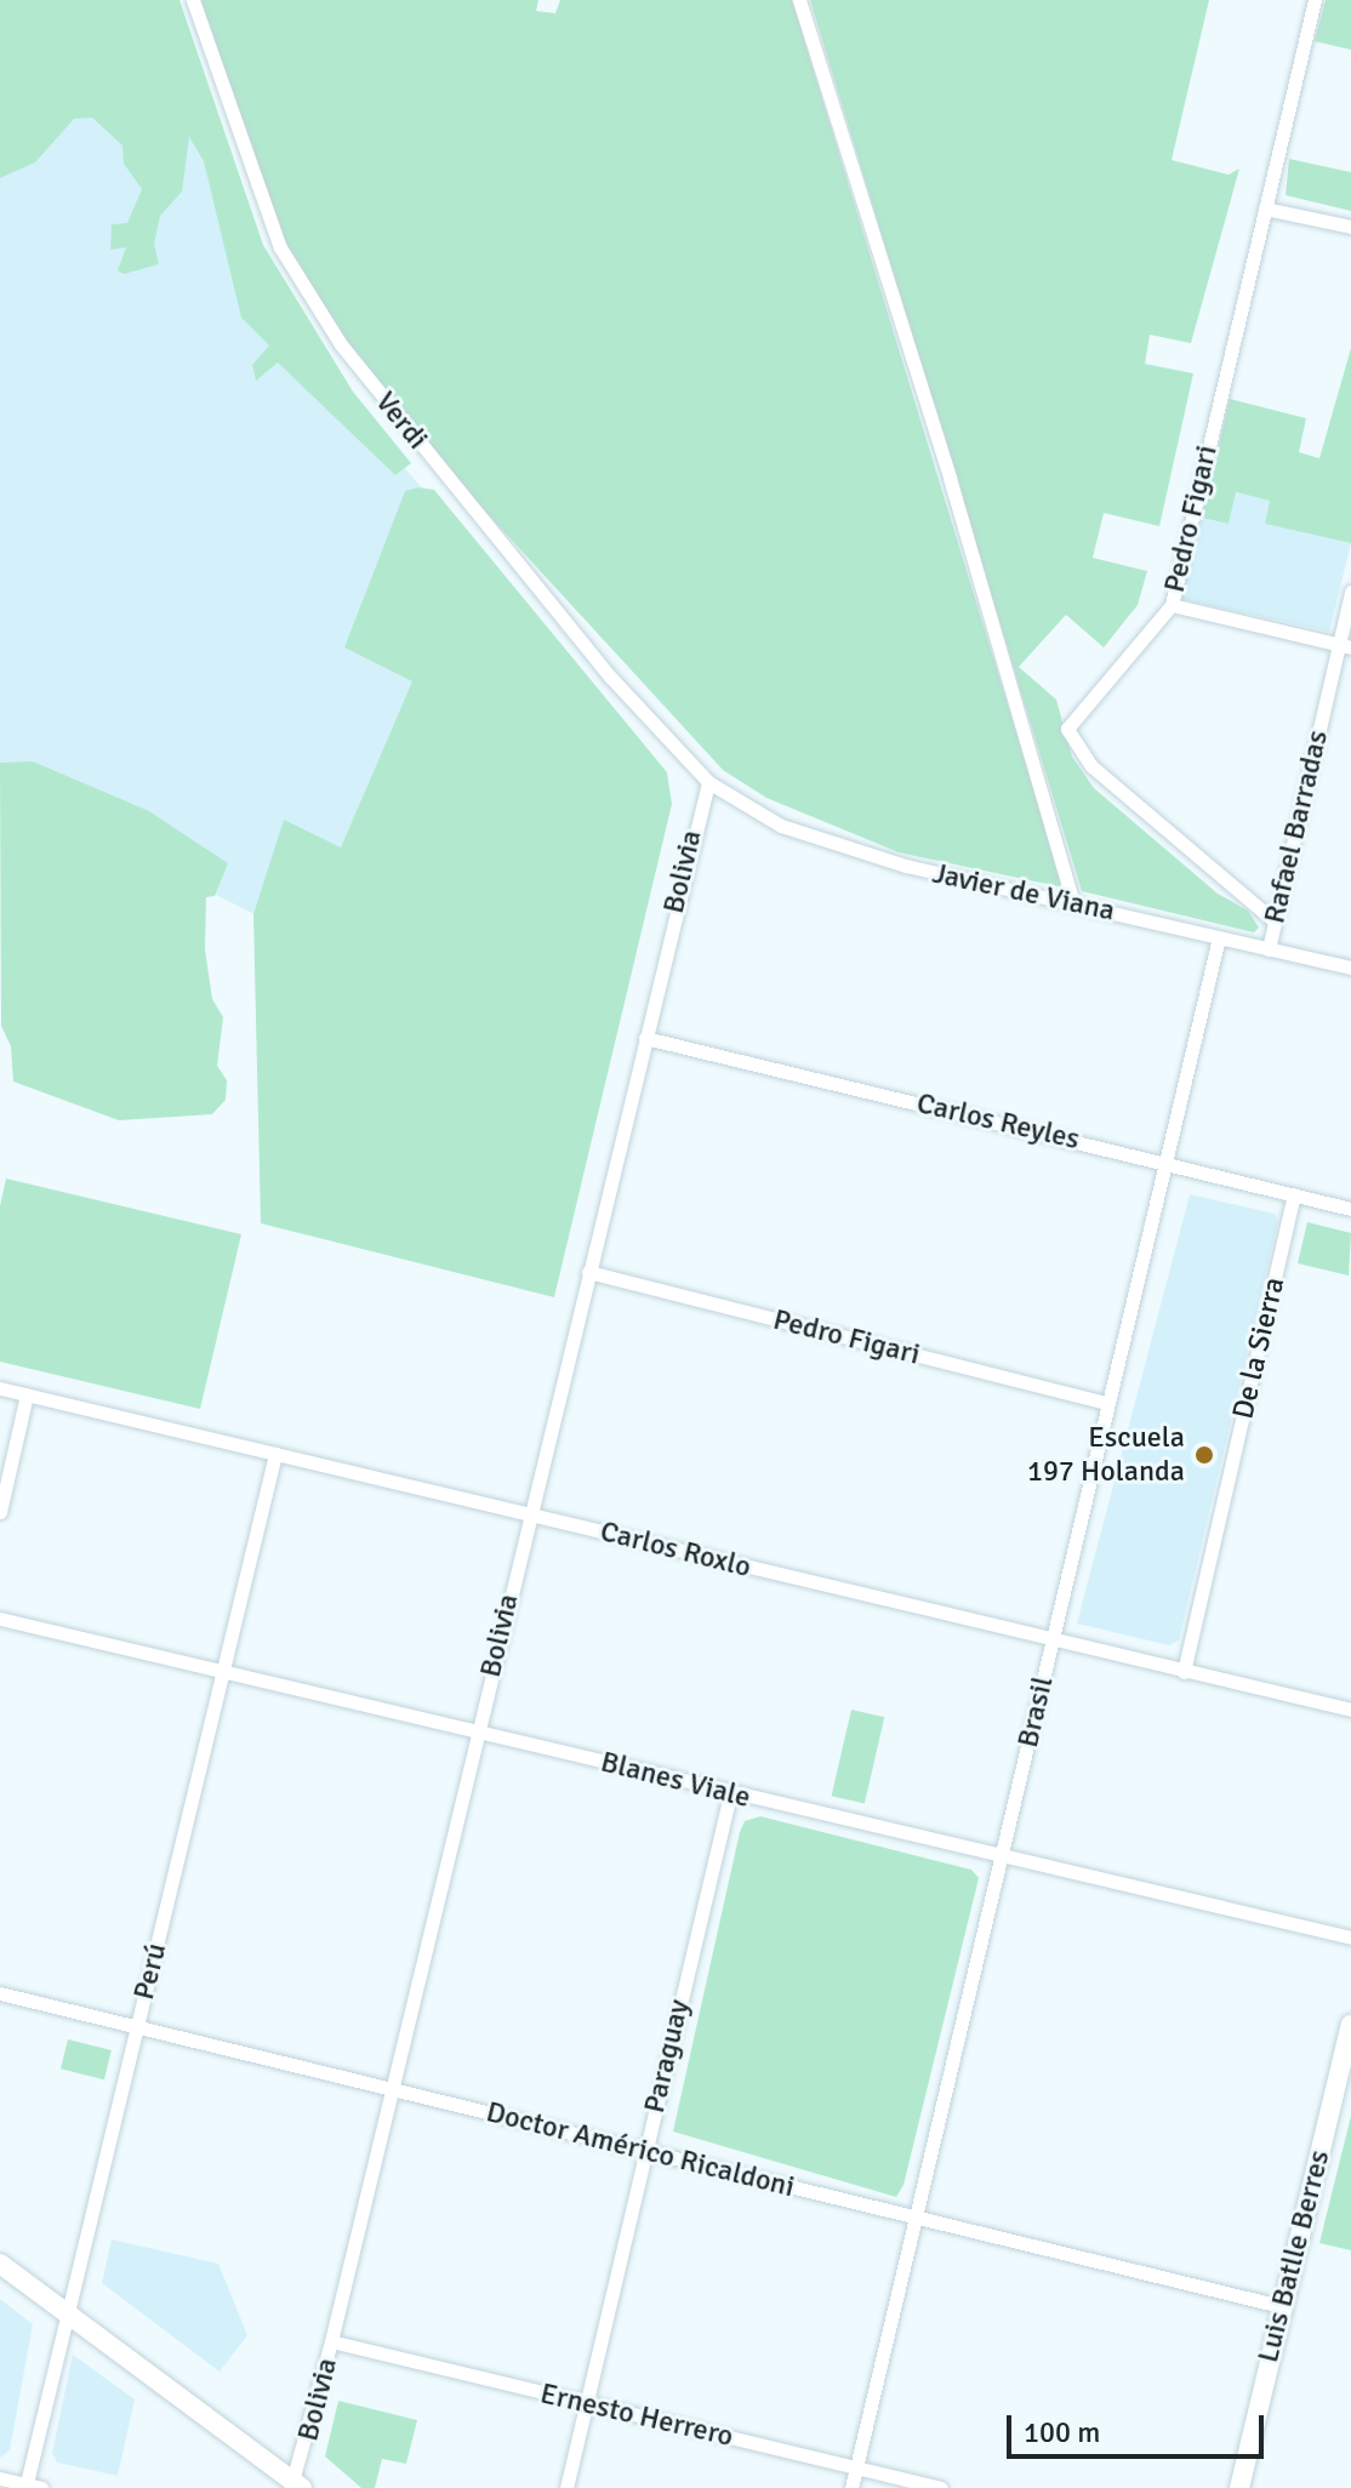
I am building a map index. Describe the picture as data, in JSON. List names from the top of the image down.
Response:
{
  "streets": {
    "street": [
      "Verdi",
      "Pedro Figari",
      "Rafael Barradas",
      "Bolivia",
      "Javier de Viana",
      "Carlos Reyles",
      "De la Sierra",
      "Carlos Roxlo",
      "Brasil",
      "Blanes Viale",
      "Perú",
      "Paraguay",
      "Doctor Américo Ricaldoni",
      "Luis Batlle Berres",
      "Ernesto Herrero"
    ]
  },
  "crossings": [
    ["Verdi", "Bolivia"],
    ["Verdi", "Javier de Viana"],
    ["Pedro Figari", "Rafael Barradas"],
    ["Pedro Figari", "Bolivia"],
    ["Pedro Figari", "Brasil"],
    ["Rafael Barradas", "Javier de Viana"],
    ["Bolivia", "Javier de Viana"],
    ["Bolivia", "Carlos Reyles"],
    ["Bolivia", "Carlos Roxlo"],
    ["Bolivia", "Blanes Viale"],
    ["Bolivia", "Doctor Américo Ricaldoni"],
    ["Bolivia", "Ernesto Herrero"],
    ["Javier de Viana", "Brasil"],
    ["Carlos Reyles", "De la Sierra"],
    ["Carlos Reyles", "Brasil"],
    ["De la Sierra", "Carlos Roxlo"],
    ["Carlos Roxlo", "Brasil"],
    ["Carlos Roxlo", "Perú"],
    ["Brasil", "Blanes Viale"],
    ["Brasil", "Doctor Américo Ricaldoni"],
    ["Brasil", "Ernesto Herrero"],
    ["Blanes Viale", "Perú"],
    ["Blanes Viale", "Paraguay"],
    ["Perú", "Doctor Américo Ricaldoni"],
    ["Paraguay", "Doctor Américo Ricaldoni"],
    ["Paraguay", "Ernesto Herrero"],
    ["Doctor Américo Ricaldoni", "Luis Batlle Berres"]
  ],
  "places": ["Escuela 197 Holanda"],
  "scale_bar": "100 m"
}
